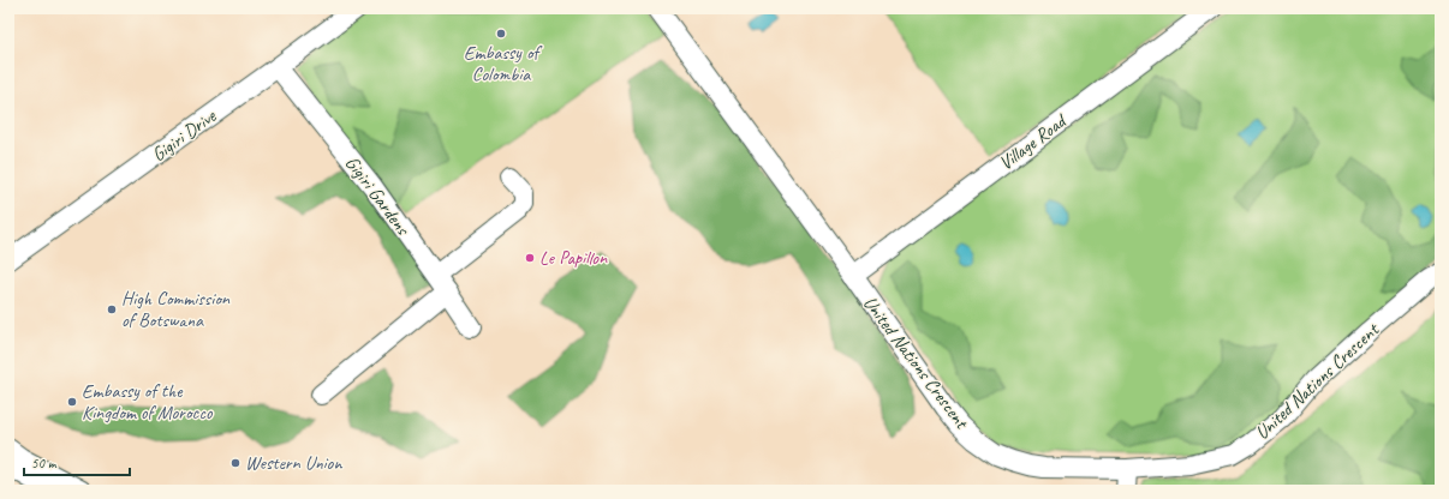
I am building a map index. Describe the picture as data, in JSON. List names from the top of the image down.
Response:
{
  "streets": {
    "street": [
      "Gigiri Drive",
      "Village Road",
      "Gigiri Gardens",
      "United Nations Crescent"
    ]
  },
  "crossings": [
    ["Gigiri Drive", "Gigiri Gardens"],
    ["Village Road", "United Nations Crescent"]
  ],
  "places": [
    "Embassy of Colombia",
    "Le Papillon",
    "High Commission of Botswana",
    "Embassy of the Kingdom of Morocco",
    "Western Union"
  ],
  "scale_bar": "50 m"
}
